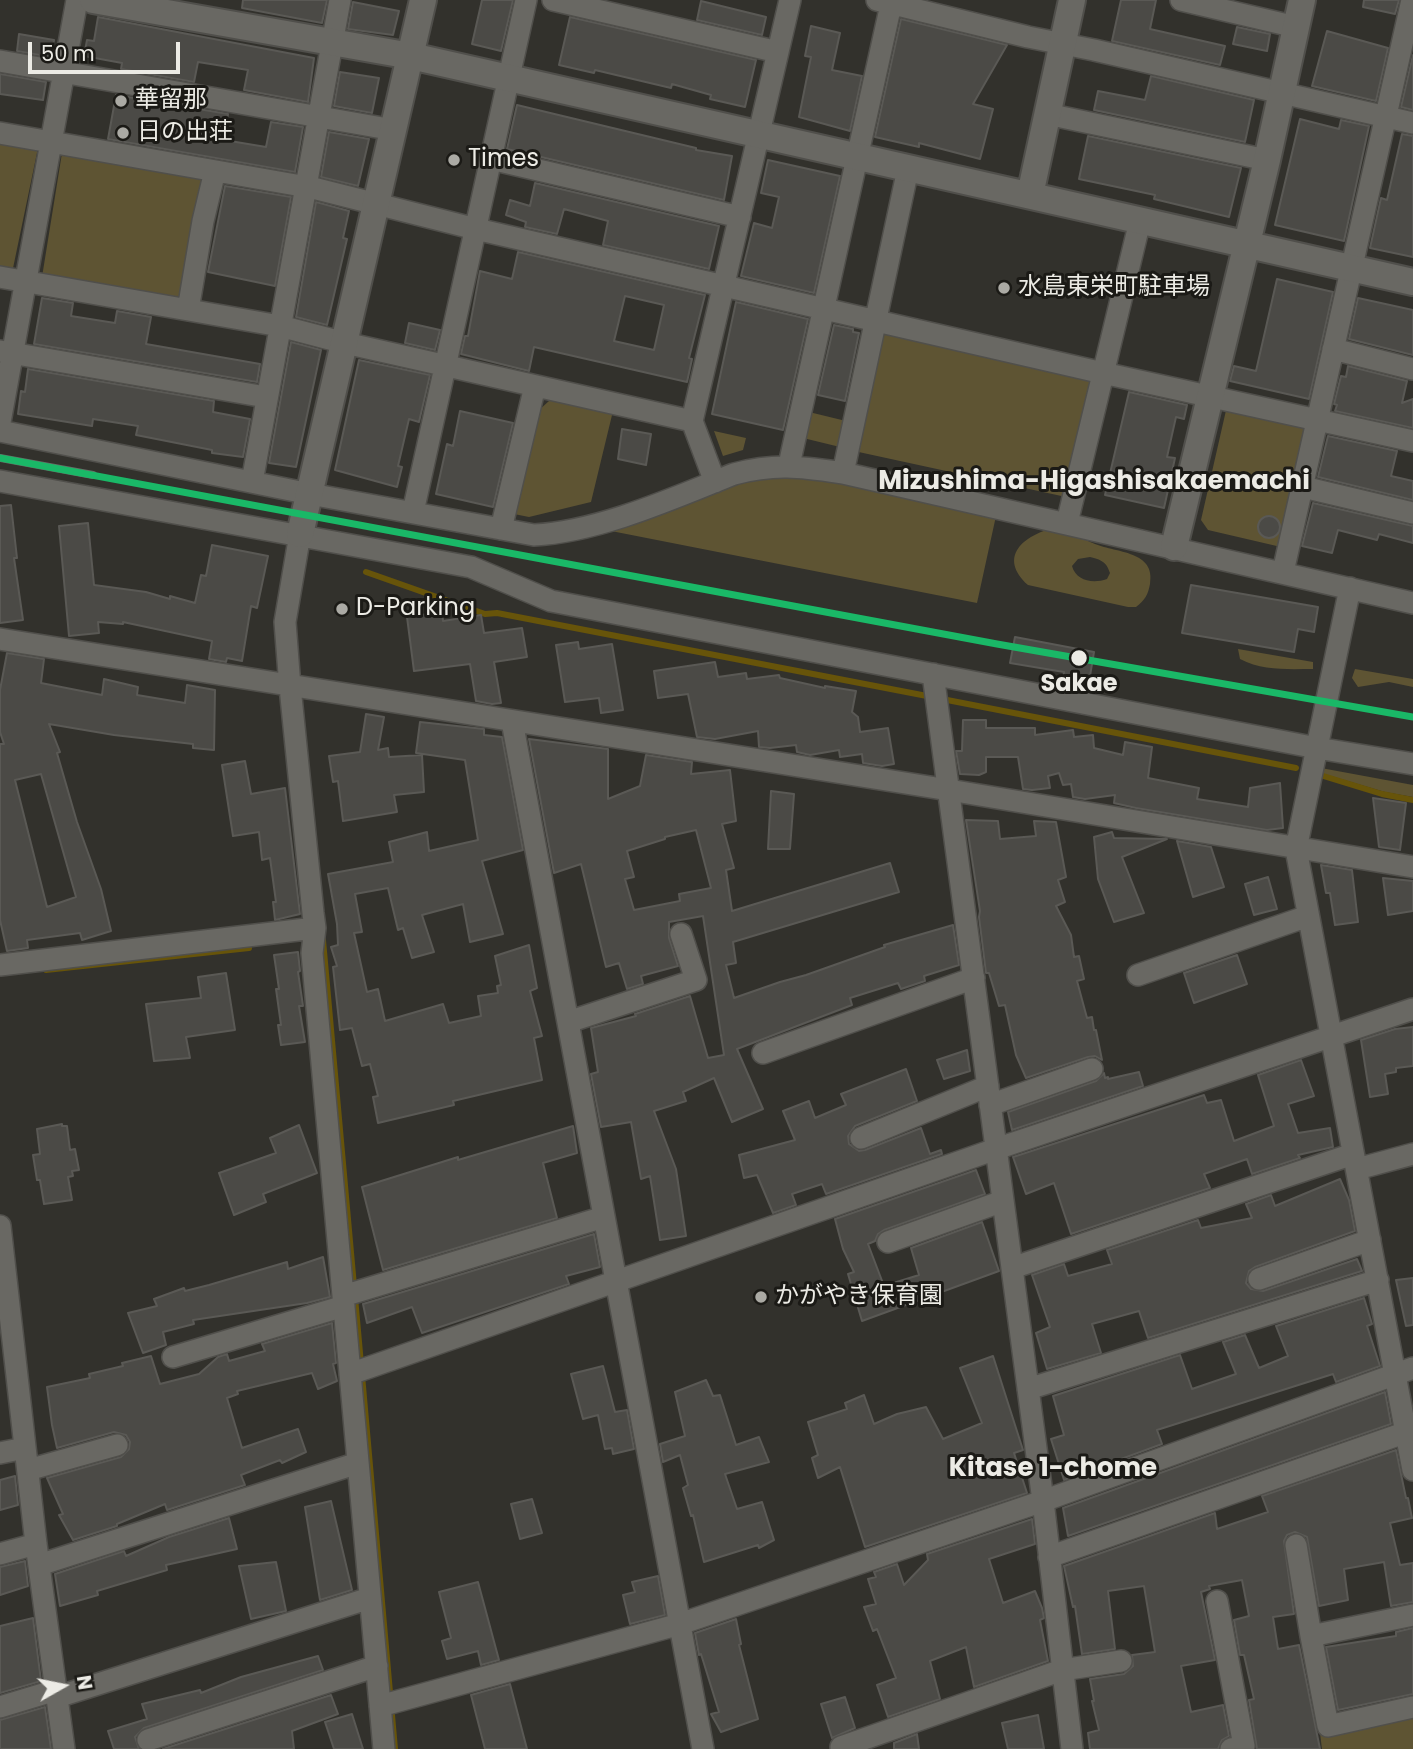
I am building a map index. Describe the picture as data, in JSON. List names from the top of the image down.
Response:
{
  "districts": ["Mizushima-Higashisakaemachi", "Kitase 1-chome"],
  "places": [
    "華留那",
    "日の出荘",
    "Times",
    "水島東栄町駐車場",
    "D-Parking",
    "Sakae",
    "かがやき保育園"
  ],
  "scale_bar": "50 m",
  "north": "right"
}
